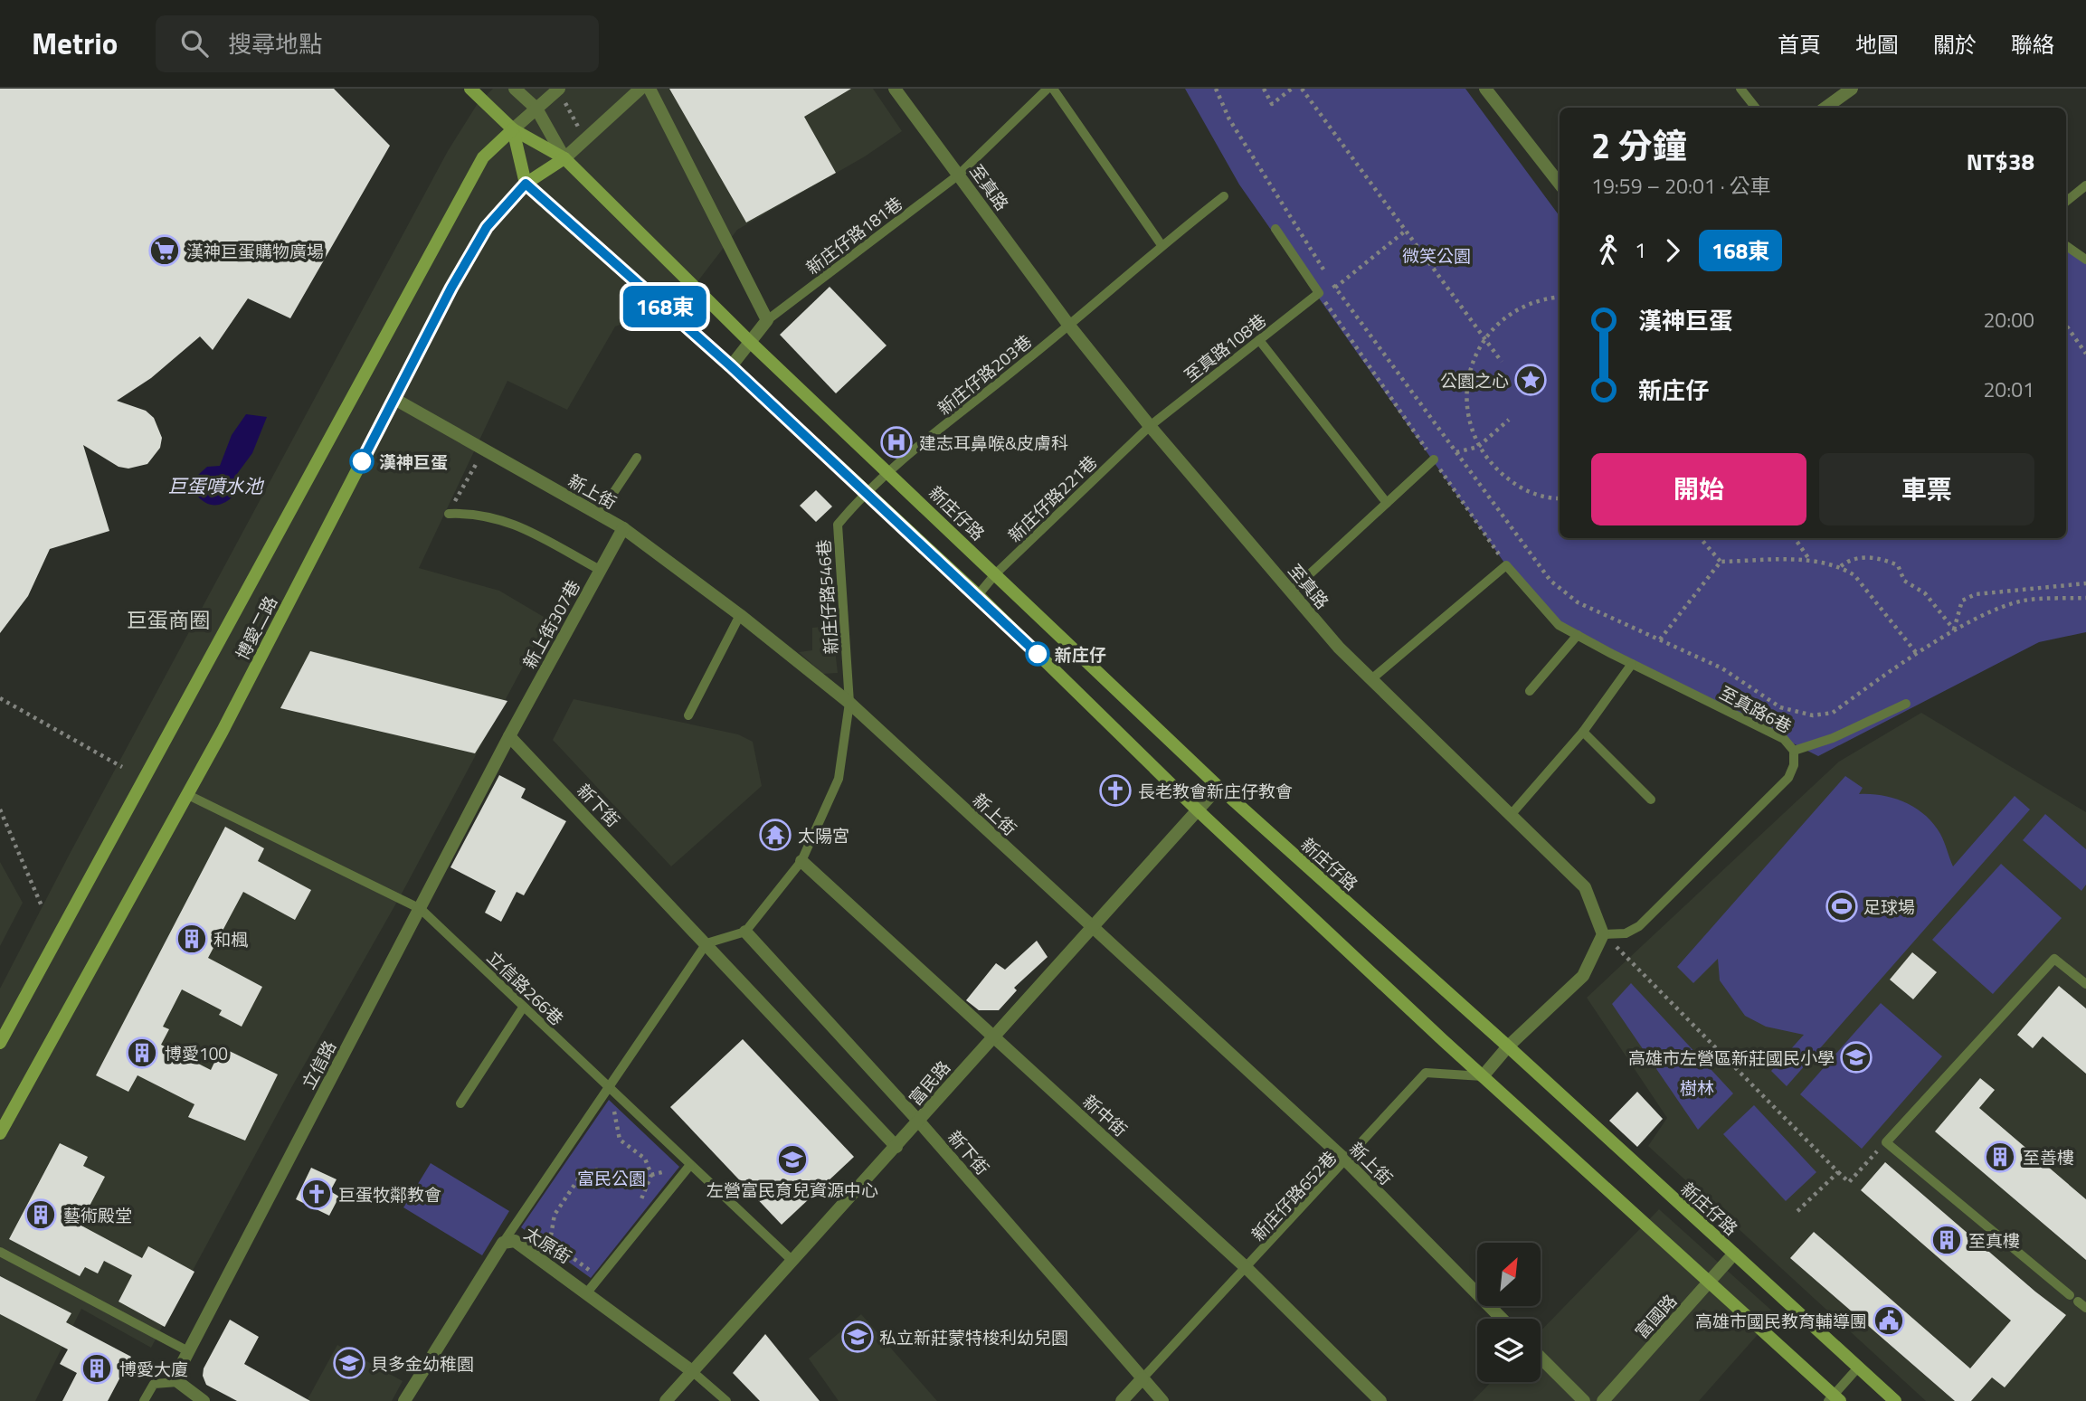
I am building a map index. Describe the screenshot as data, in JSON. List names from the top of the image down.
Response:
{
  "streets": {
    "street": [
      "至真路",
      "新上街",
      "新庄仔路",
      "新上街307巷",
      "博愛二路",
      "新下街",
      "立信路",
      "富民路",
      "新中街",
      "太原街",
      "富國路"
    ],
    "lane": [
      "新庄仔路181巷",
      "至真路108巷",
      "新庄仔路203巷",
      "新庄仔路221巷",
      "新庄仔路546巷",
      "至真路6巷",
      "立信路266巷",
      "新庄仔路652巷"
    ]
  },
  "crossings": [
    ["至真路", "新庄仔路181巷"],
    ["至真路", "至真路108巷"],
    ["至真路", "新庄仔路203巷"],
    ["至真路", "新庄仔路221巷"],
    ["至真路", "至真路6巷"],
    ["至真路108巷", "新庄仔路221巷"],
    ["新庄仔路203巷", "新庄仔路"],
    ["新庄仔路203巷", "新庄仔路546巷"],
    ["新上街", "新庄仔路546巷"],
    ["新上街", "新上街307巷"],
    ["新上街", "博愛二路"],
    ["新上街", "富民路"],
    ["新上街", "新庄仔路652巷"],
    ["新庄仔路221巷", "新庄仔路"],
    ["新庄仔路", "新庄仔路546巷"],
    ["新庄仔路", "博愛二路"],
    ["新庄仔路", "富民路"],
    ["新庄仔路", "富國路"],
    ["新庄仔路546巷", "新下街"],
    ["新庄仔路546巷", "新中街"],
    ["新上街307巷", "新下街"],
    ["新上街307巷", "立信路"],
    ["博愛二路", "立信路266巷"],
    ["新下街", "立信路"],
    ["新下街", "富民路"],
    ["新下街", "新庄仔路652巷"],
    ["立信路266巷", "立信路"],
    ["立信路266巷", "富民路"],
    ["富民路", "新中街"],
    ["富民路", "太原街"],
    ["新中街", "新庄仔路652巷"]
  ],
  "districts": ["巨蛋商圈"],
  "water": ["巨蛋噴水池"],
  "parks": ["微笑公園", "樹林", "富民公園"],
  "places": {
    "supermarket": ["漢神巨蛋購物廣場"],
    "place": ["公園之心"],
    "hospital": ["建志耳鼻喉&皮膚科"],
    "other": ["漢神巨蛋", "新庄仔"],
    "church": ["長老教會新庄仔教會", "巨蛋牧鄰教會"],
    "temple": ["太陽宮"],
    "sports": ["足球場"],
    "building": [
      "和楓",
      "博愛100",
      "至善樓",
      "藝術殿堂",
      "至真樓",
      "博愛大廈"
    ],
    "school or university": [
      "高雄市左營區新莊國民小學",
      "左營富民育兒資源中心",
      "私立新莊蒙特梭利幼兒園",
      "貝多金幼稚園"
    ],
    "public building": ["高雄市國民教育輔導團"]
  },
  "lines": ["bus line 168東"],
  "north": "top right",
  "page": {
    "header": "Metrio",
    "search": "搜尋地點",
    "nav": [
      "首頁",
      "地圖",
      "關於",
      "聯絡"
    ],
    "on_map": "168東",
    "heading": ["2 分鐘", "19:59 – 20:01 · 公車", "NT$38"],
    "legs": ["1", "168東"],
    "list": [
      {
        "name": "漢神巨蛋",
        "value": "20:00"
      },
      {
        "name": "新庄仔",
        "value": "20:01"
      }
    ],
    "buttons": ["開始", "車票"]
  }
}
